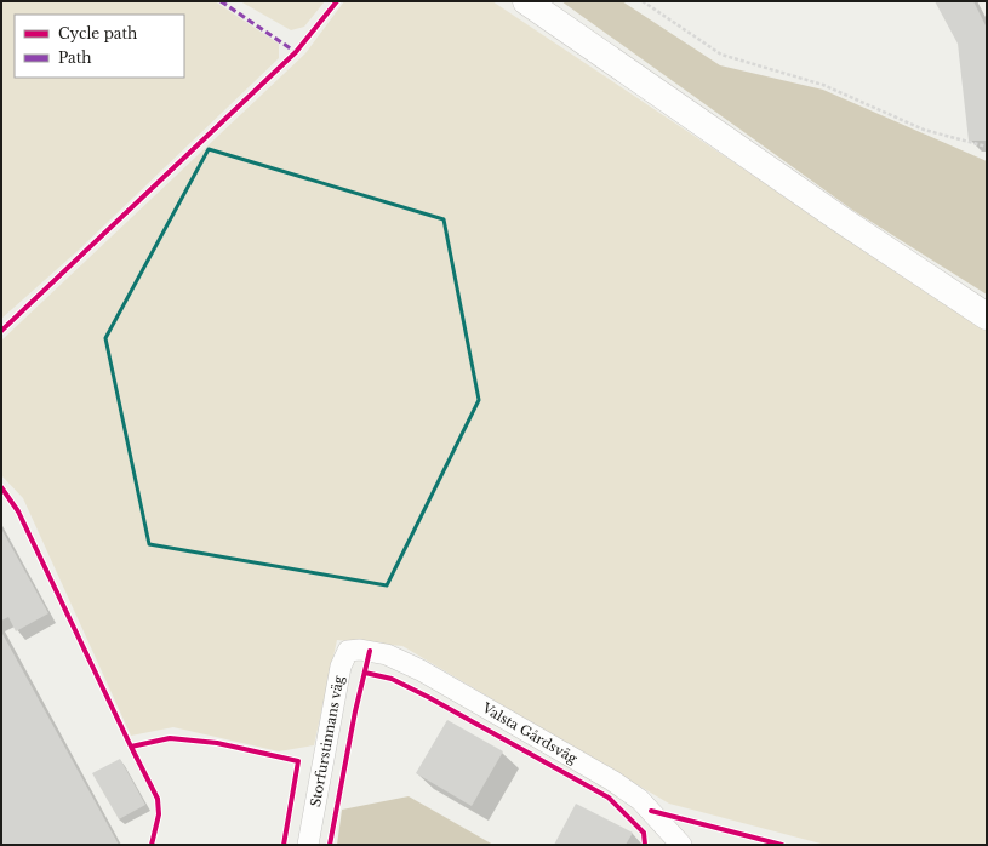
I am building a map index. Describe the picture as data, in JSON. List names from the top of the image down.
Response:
{
  "streets": {
    "street": ["Valsta Gårdsväg", "Storfurstinnans väg"]
  },
  "crossings": [
    ["Valsta Gårdsväg", "Storfurstinnans väg"]
  ],
  "legend": ["Cycle path", "Path"]
}
